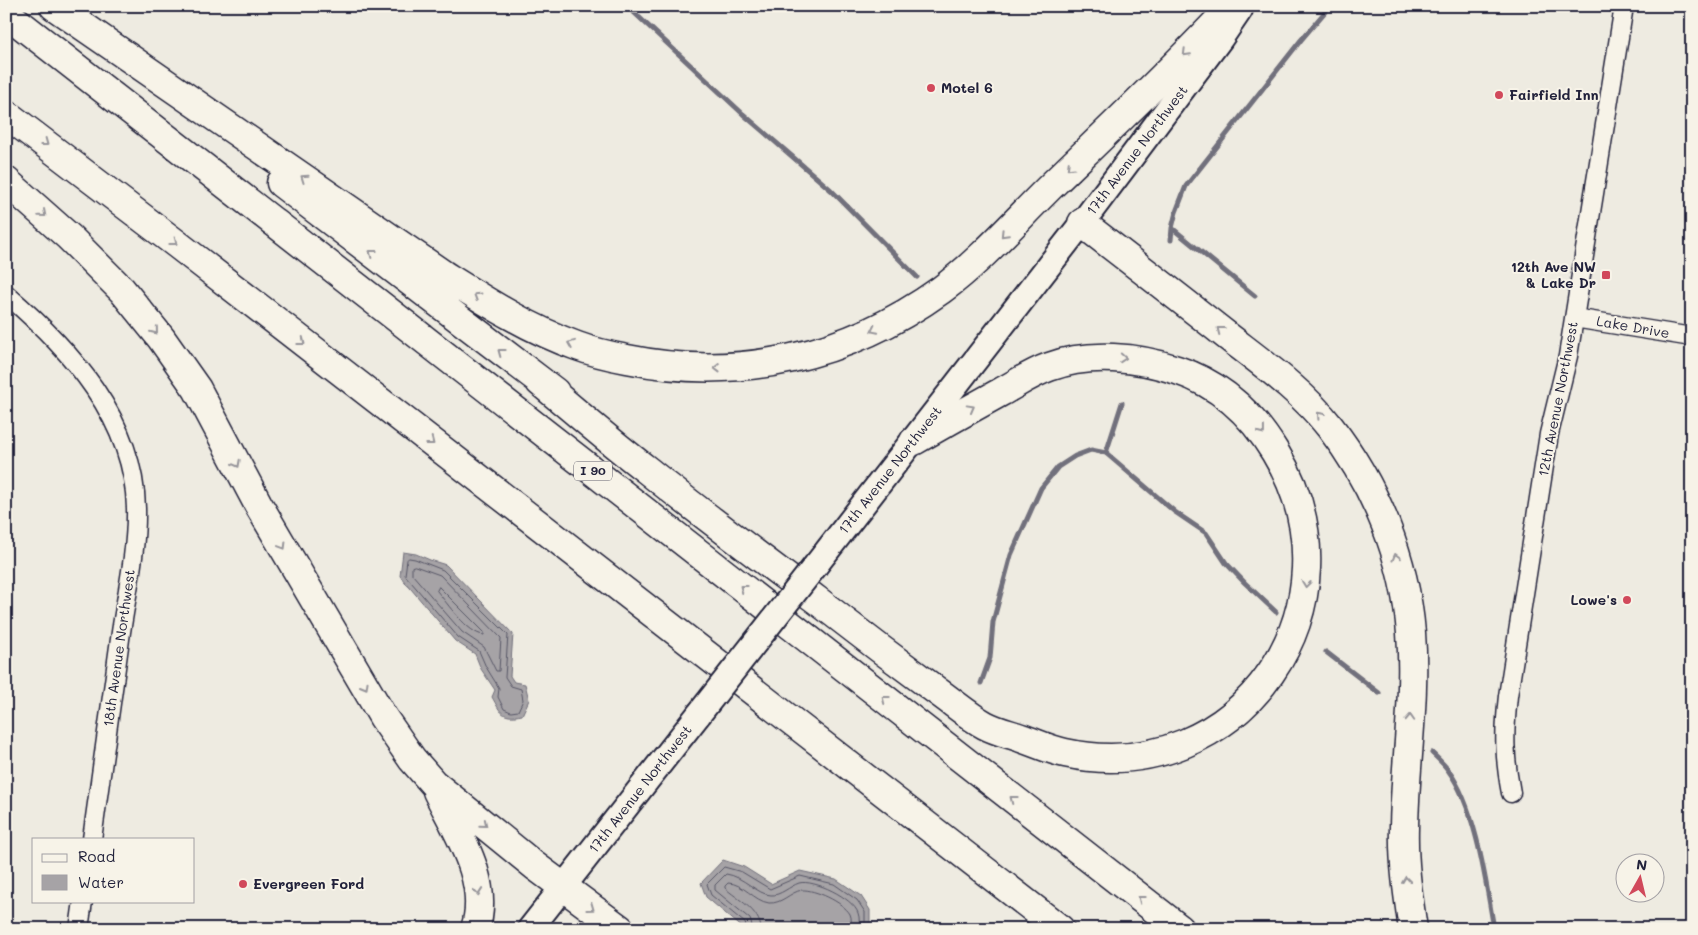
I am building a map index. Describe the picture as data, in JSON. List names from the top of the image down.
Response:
{
  "streets": {
    "highway": ["I 90"],
    "main road": ["17th Avenue Northwest"],
    "street": ["Lake Drive", "12th Avenue Northwest", "18th Avenue Northwest"]
  },
  "crossings": [
    ["Lake Drive", "12th Avenue Northwest"]
  ],
  "places": {
    "other": [
      "Motel 6",
      "Fairfield Inn",
      "Lowe's",
      "Evergreen Ford"
    ],
    "transit": ["12th Ave NW & Lake Dr"]
  },
  "legend": ["Road", "Water"],
  "north": "top"
}
